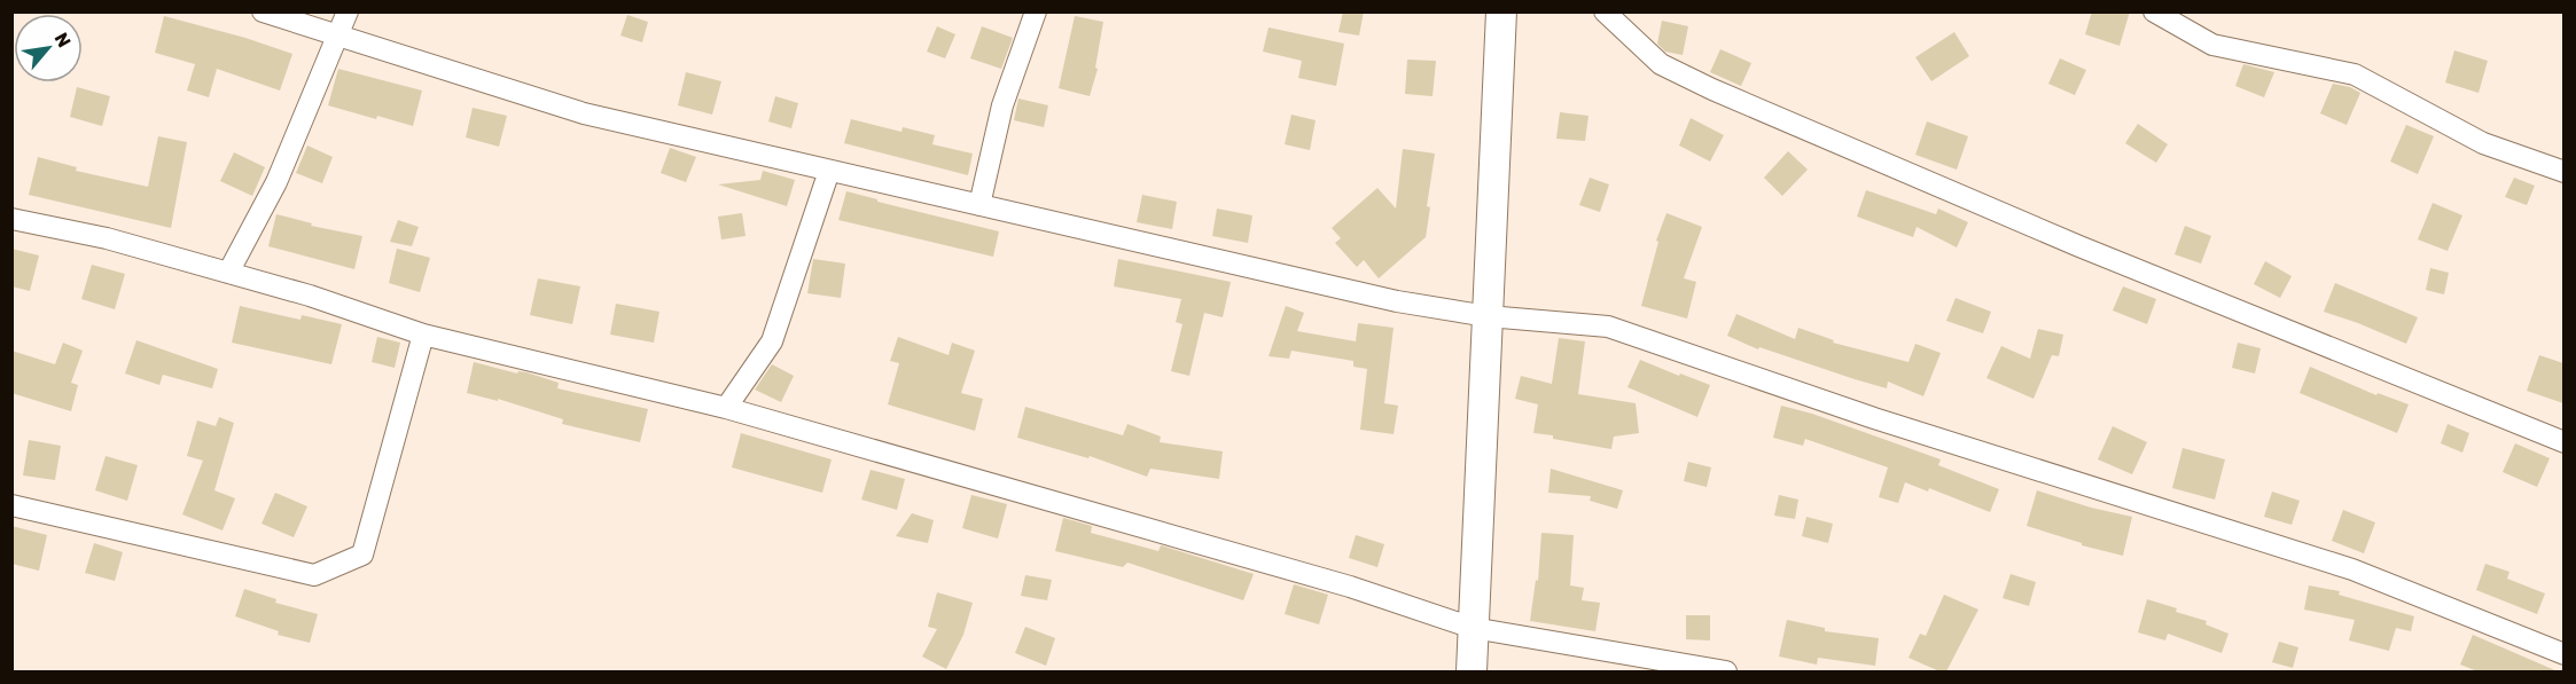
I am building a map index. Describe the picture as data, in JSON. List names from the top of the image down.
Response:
{
  "north": "top right"
}
